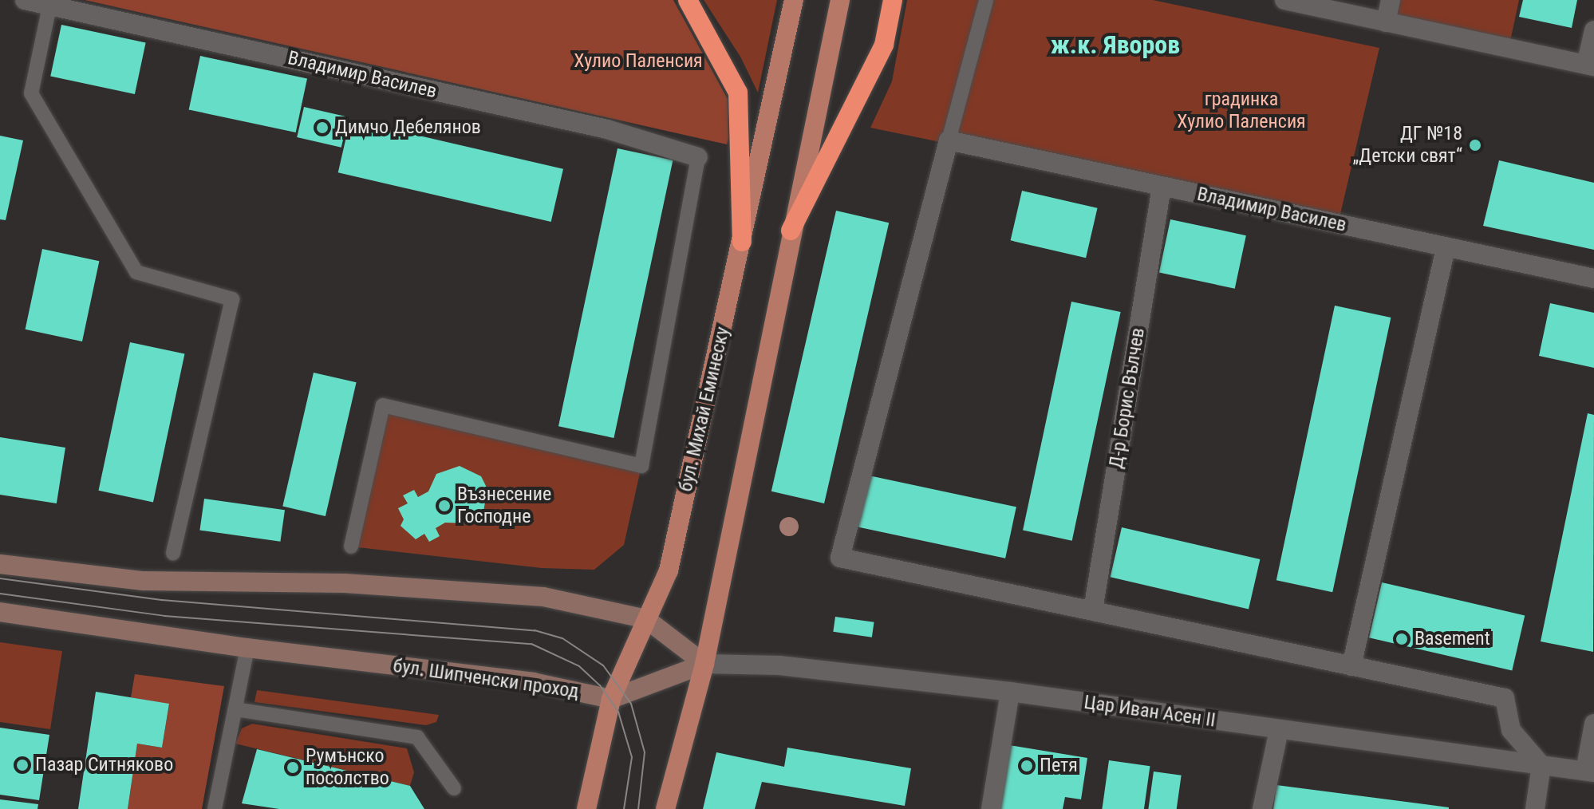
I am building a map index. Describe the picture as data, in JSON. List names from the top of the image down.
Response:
{
  "streets": {
    "main road": ["бул. Михай Еминеску", "бул. Шипченски проход"],
    "street": ["Владимир Василев", "Д-р Борис Вълчев", "Цар Иван Асен II"]
  },
  "crossings": [
    ["Владимир Василев", "Д-р Борис Вълчев"],
    ["бул. Михай Еминеску", "бул. Шипченски проход"]
  ],
  "districts": ["ж.к. Яворов"],
  "parks": ["Хулио Паленсия", "градинка Хулио Паленсия"],
  "places": [
    "Димчо Дебелянов",
    "ДГ №18 „Детски свят“",
    "Възнесение Господне",
    "Basement",
    "Пазар Ситняково",
    "Петя",
    "Румънско посолство"
  ]
}
